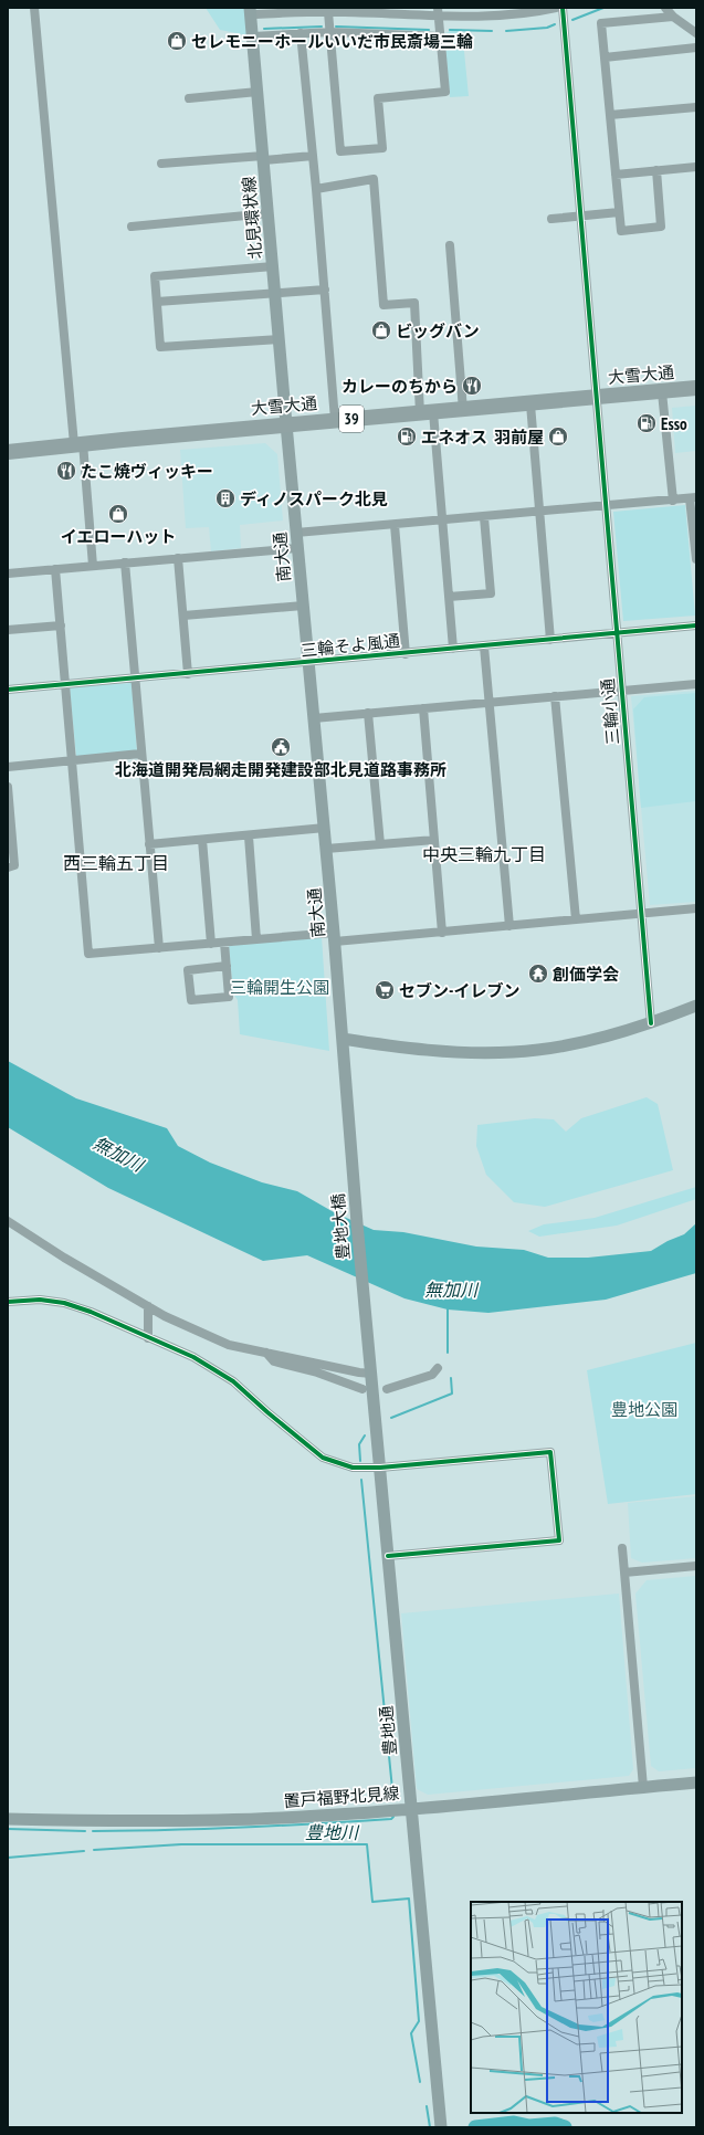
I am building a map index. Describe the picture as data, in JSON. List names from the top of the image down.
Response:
{
  "streets": {
    "highway": ["大雪大通", "39"],
    "main road": [
      "北見環状線",
      "南大通",
      "豊地大橋",
      "豊地通",
      "置戸福野北見線"
    ],
    "street": ["三輪そよ風通", "三輪小通"]
  },
  "crossings": [
    ["北見環状線", "大雪大通"],
    ["北見環状線", "南大通"],
    ["大雪大通", "南大通"],
    ["大雪大通", "三輪小通"],
    ["南大通", "三輪そよ風通"],
    ["南大通", "豊地大橋"],
    ["三輪そよ風通", "三輪小通"],
    ["豊地大橋", "豊地通"],
    ["豊地通", "置戸福野北見線"]
  ],
  "districts": ["中央三輪九丁目", "西三輪五丁目"],
  "water": ["無加川", "豊地川"],
  "parks": ["三輪開生公園", "豊地公園"],
  "places": {
    "shop": [
      "セレモニーホールいいだ市民斎場三輪",
      "ビッグバン",
      "羽前屋",
      "イエローハット"
    ],
    "restaurant": ["カレーのちから", "たこ焼ヴィッキー"],
    "fuel station": ["Esso", "エネオス"],
    "building": ["ディノスパーク北見"],
    "public building": ["北海道開発局網走開発建設部北見道路事務所"],
    "temple": ["創価学会"],
    "supermarket": ["セブン-イレブン"]
  }
}
